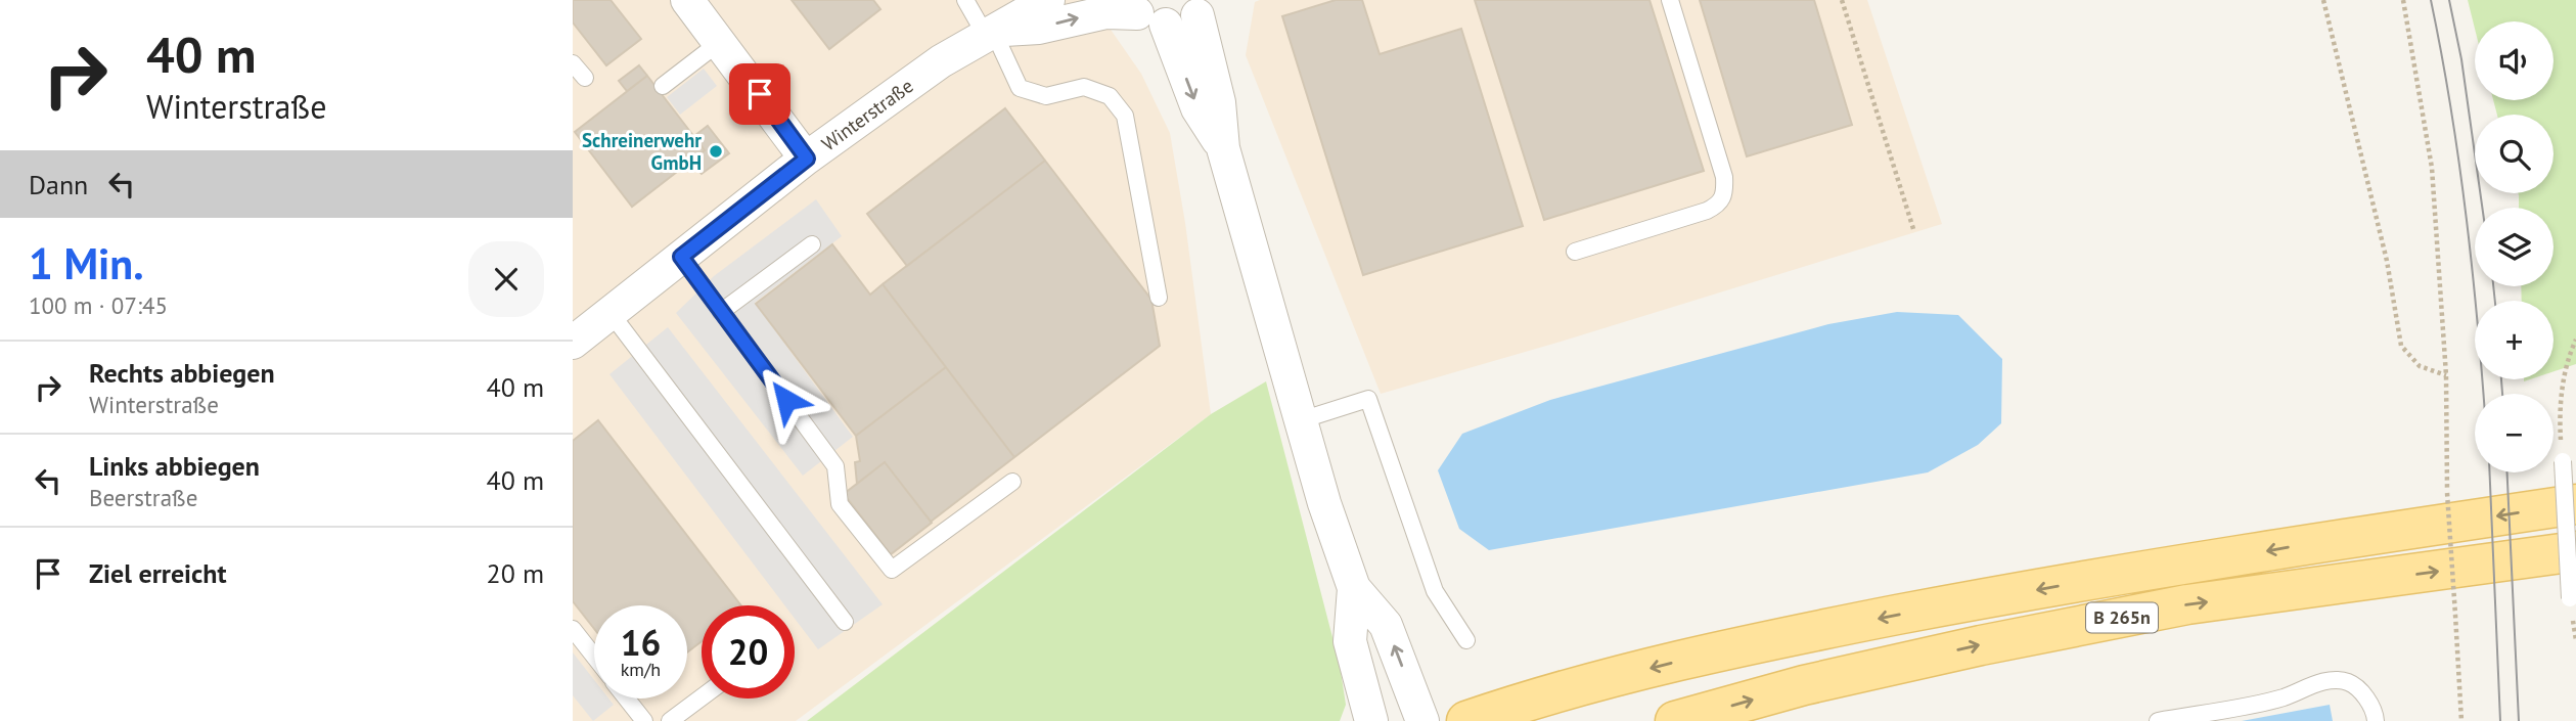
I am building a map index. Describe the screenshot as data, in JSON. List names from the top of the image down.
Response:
{
  "streets": {
    "main road": ["B 265n"],
    "street": ["Winterstraße"]
  },
  "places": ["Schreinerwehr GmbH"],
  "page": {
    "turn": ["40 m", "Winterstraße"],
    "map_buttons": ["+", "−"],
    "then": "Dann",
    "heading": ["1 Min.", "100 m · 07:45"],
    "list": [
      {
        "name": "Rechts abbiegen",
        "note": "Winterstraße",
        "value": "40 m"
      },
      {
        "name": "Links abbiegen",
        "note": "Beerstraße",
        "value": "40 m"
      },
      {
        "name": "Ziel erreicht",
        "value": "20 m"
      }
    ],
    "speed": "16 km/h",
    "limit": "20"
  }
}
